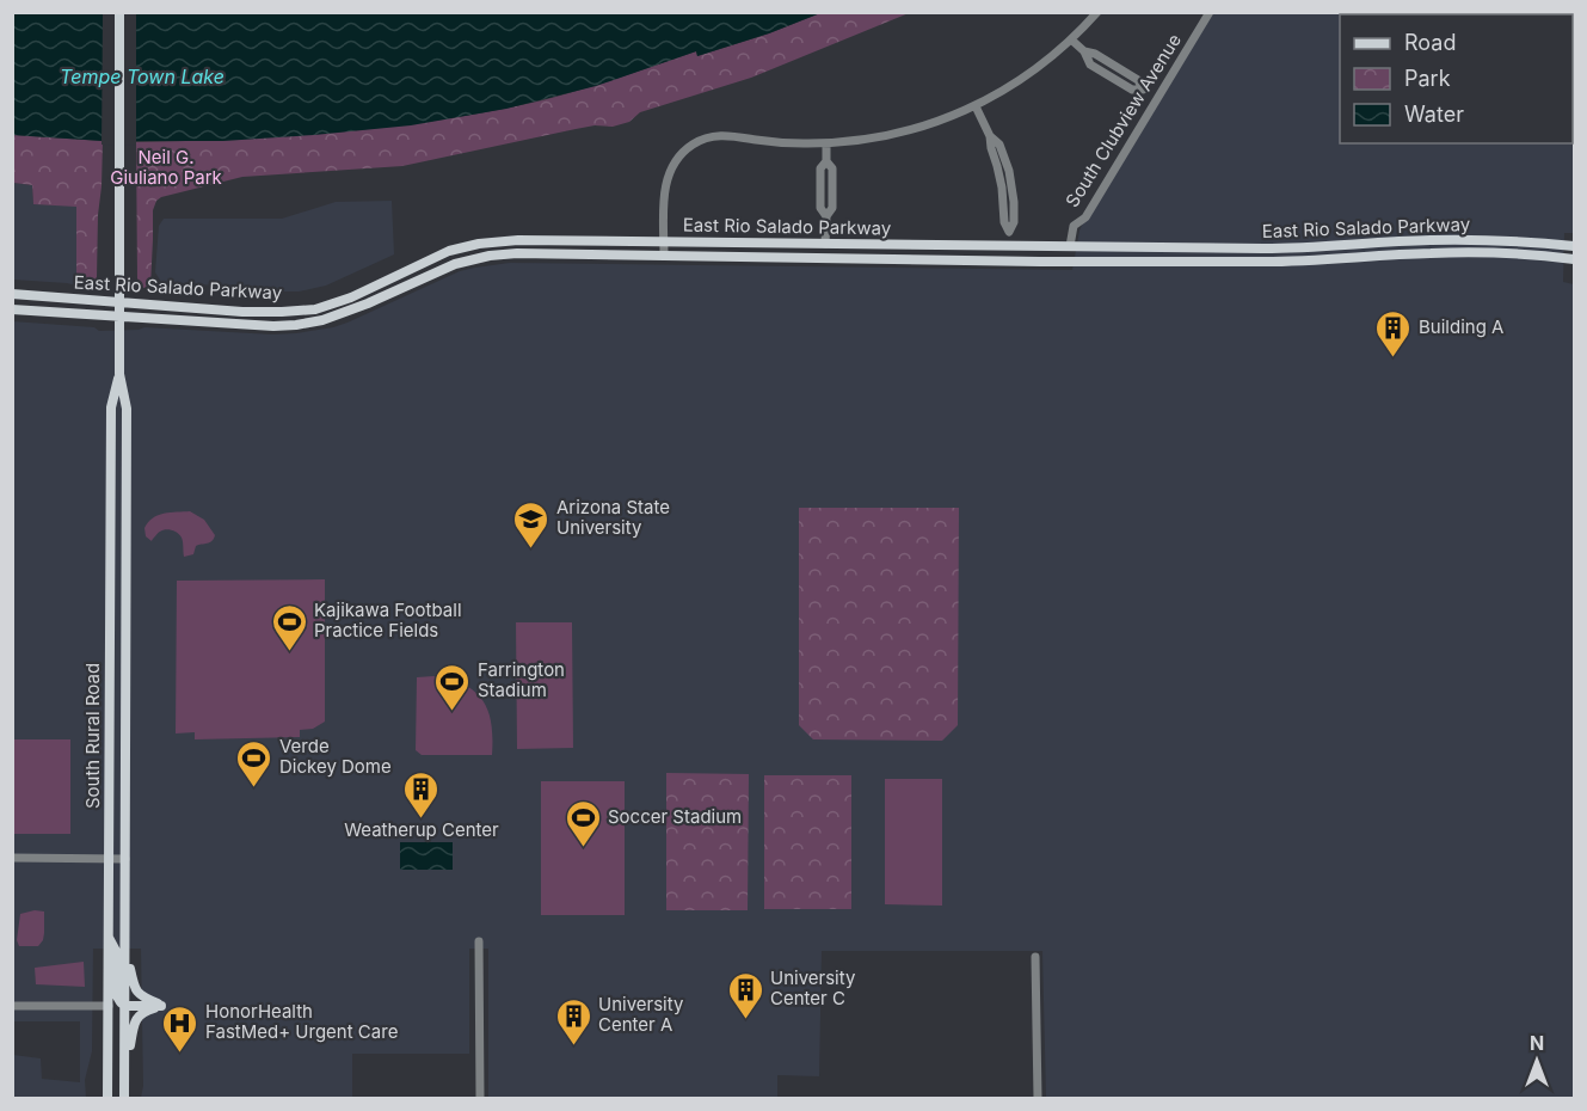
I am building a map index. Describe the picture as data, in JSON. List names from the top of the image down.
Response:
{
  "streets": {
    "main road": ["East Rio Salado Parkway", "South Rural Road"],
    "street": ["South Clubview Avenue"]
  },
  "crossings": [
    ["South Clubview Avenue", "East Rio Salado Parkway"],
    ["East Rio Salado Parkway", "South Rural Road"]
  ],
  "water": ["Tempe Town Lake"],
  "parks": ["Neil G. Giuliano Park"],
  "places": {
    "building": [
      "Building A",
      "Weatherup Center",
      "University Center C",
      "University Center A"
    ],
    "school or university": ["Arizona State University"],
    "sports": [
      "Kajikawa Football Practice Fields",
      "Farrington Stadium",
      "Verde Dickey Dome",
      "Soccer Stadium"
    ],
    "hospital": ["HonorHealth FastMed+ Urgent Care"]
  },
  "legend": ["Road", "Park", "Water"],
  "north": "top"
}
